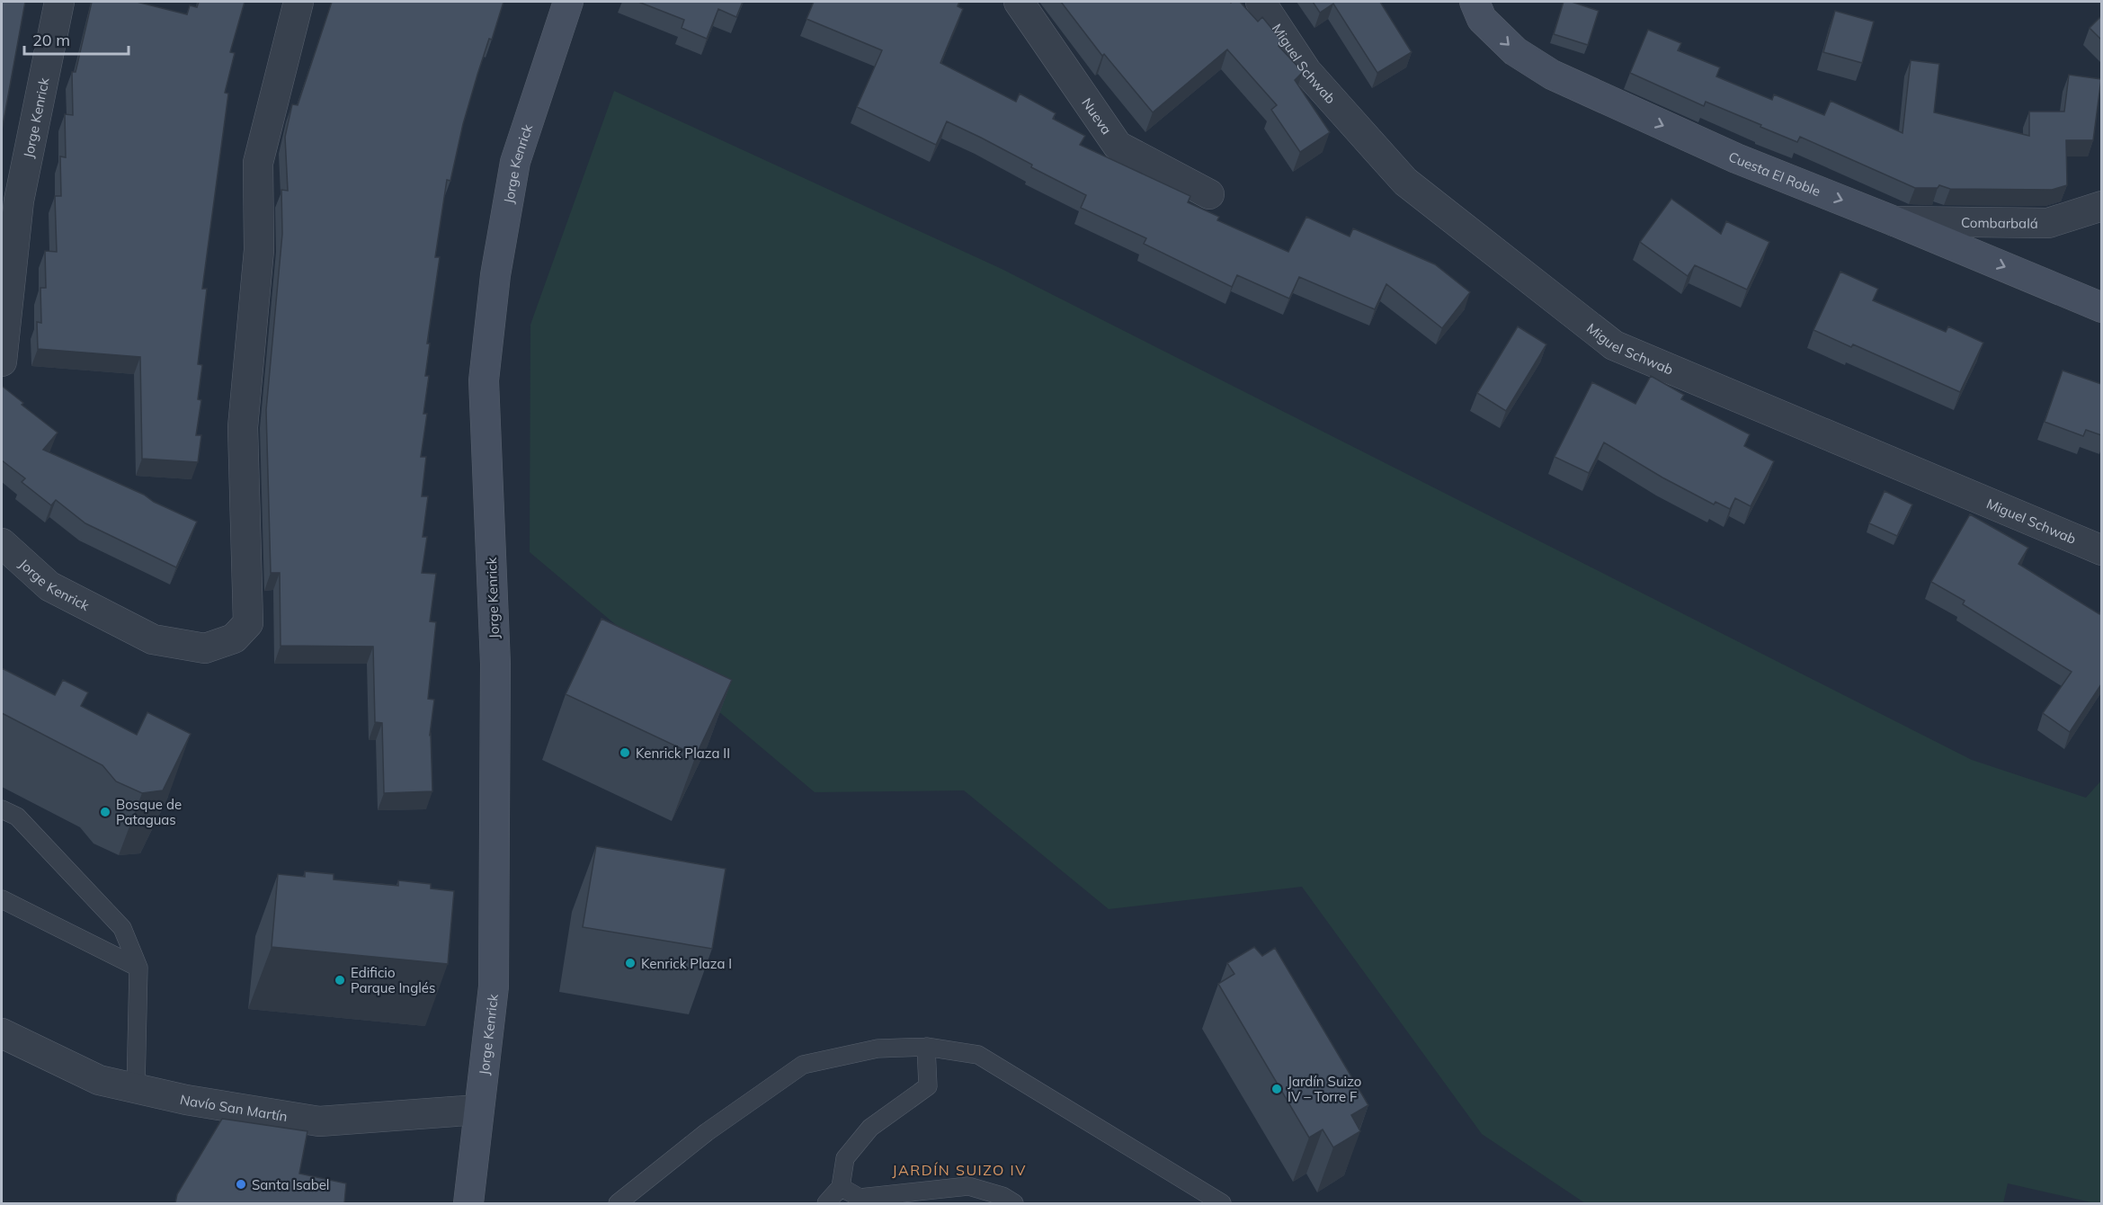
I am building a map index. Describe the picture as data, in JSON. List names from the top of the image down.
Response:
{
  "streets": {
    "main road": ["Jorge Kenrick", "Cuesta El Roble"],
    "street": [
      "Miguel Schwab",
      "Nueva",
      "Combarbalá",
      "Navío San Martín"
    ]
  },
  "crossings": [
    ["Jorge Kenrick", "Navío San Martín"],
    ["Cuesta El Roble", "Combarbalá"]
  ],
  "one_way": ["Cuesta El Roble"],
  "districts": ["JARDÍN SUIZO IV"],
  "places": [
    "Kenrick Plaza II",
    "Bosque de Pataguas",
    "Kenrick Plaza I",
    "Edificio Parque Inglés",
    "Jardín Suizo IV – Torre F",
    "Santa Isabel"
  ],
  "scale_bar": "20 m"
}
